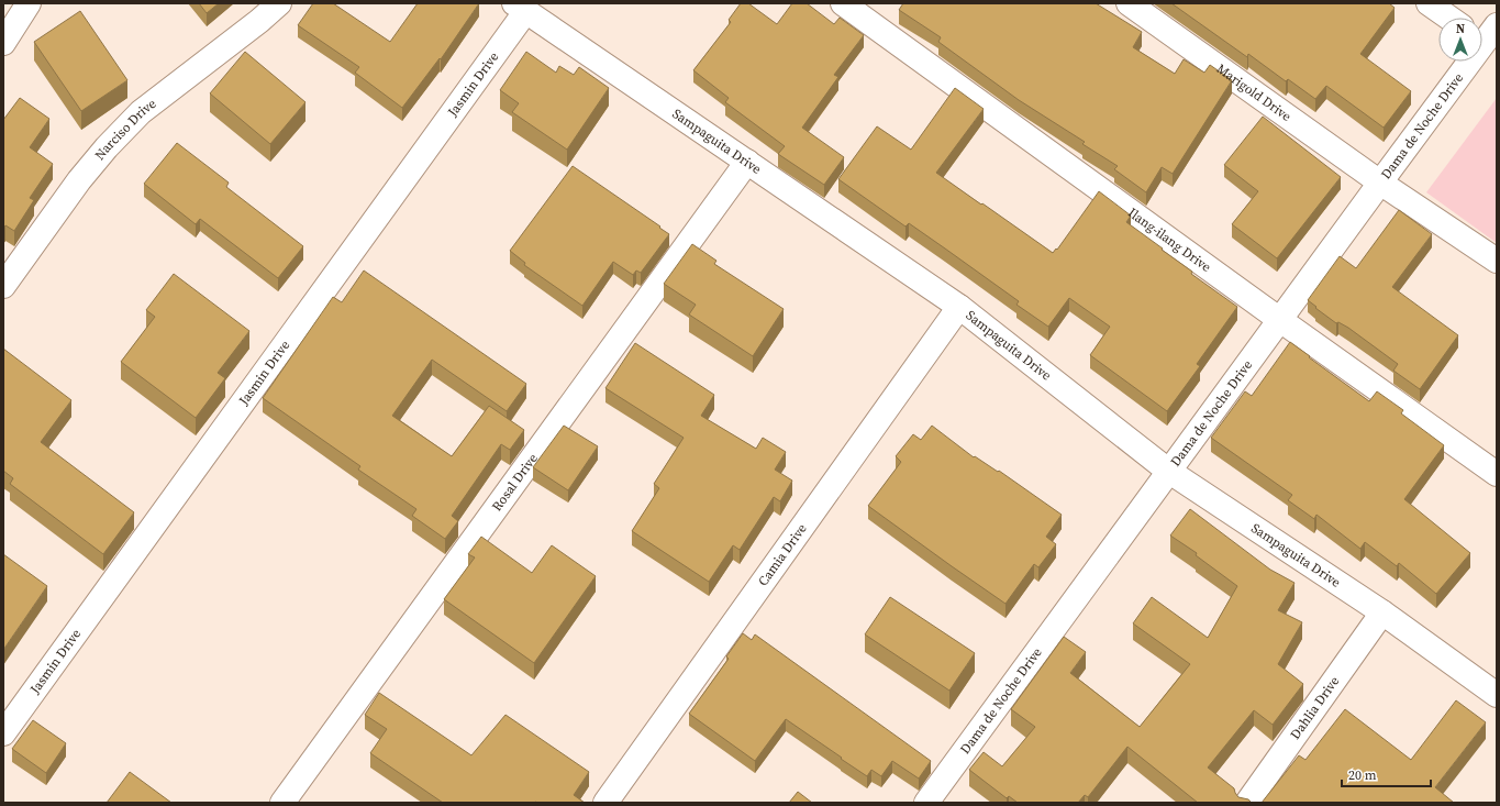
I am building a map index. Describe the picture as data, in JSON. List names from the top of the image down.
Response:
{
  "streets": {
    "street": [
      "Jasmin Drive",
      "Marigold Drive",
      "Dama de Noche Drive",
      "Narciso Drive",
      "Sampaguita Drive",
      "Ilang-ilang Drive",
      "Rosal Drive",
      "Camia Drive",
      "Dahlia Drive"
    ]
  },
  "crossings": [
    ["Jasmin Drive", "Sampaguita Drive"],
    ["Marigold Drive", "Dama de Noche Drive"],
    ["Dama de Noche Drive", "Sampaguita Drive"],
    ["Dama de Noche Drive", "Ilang-ilang Drive"],
    ["Sampaguita Drive", "Rosal Drive"],
    ["Sampaguita Drive", "Camia Drive"],
    ["Sampaguita Drive", "Dahlia Drive"]
  ],
  "scale_bar": "20 m",
  "north": "top"
}
